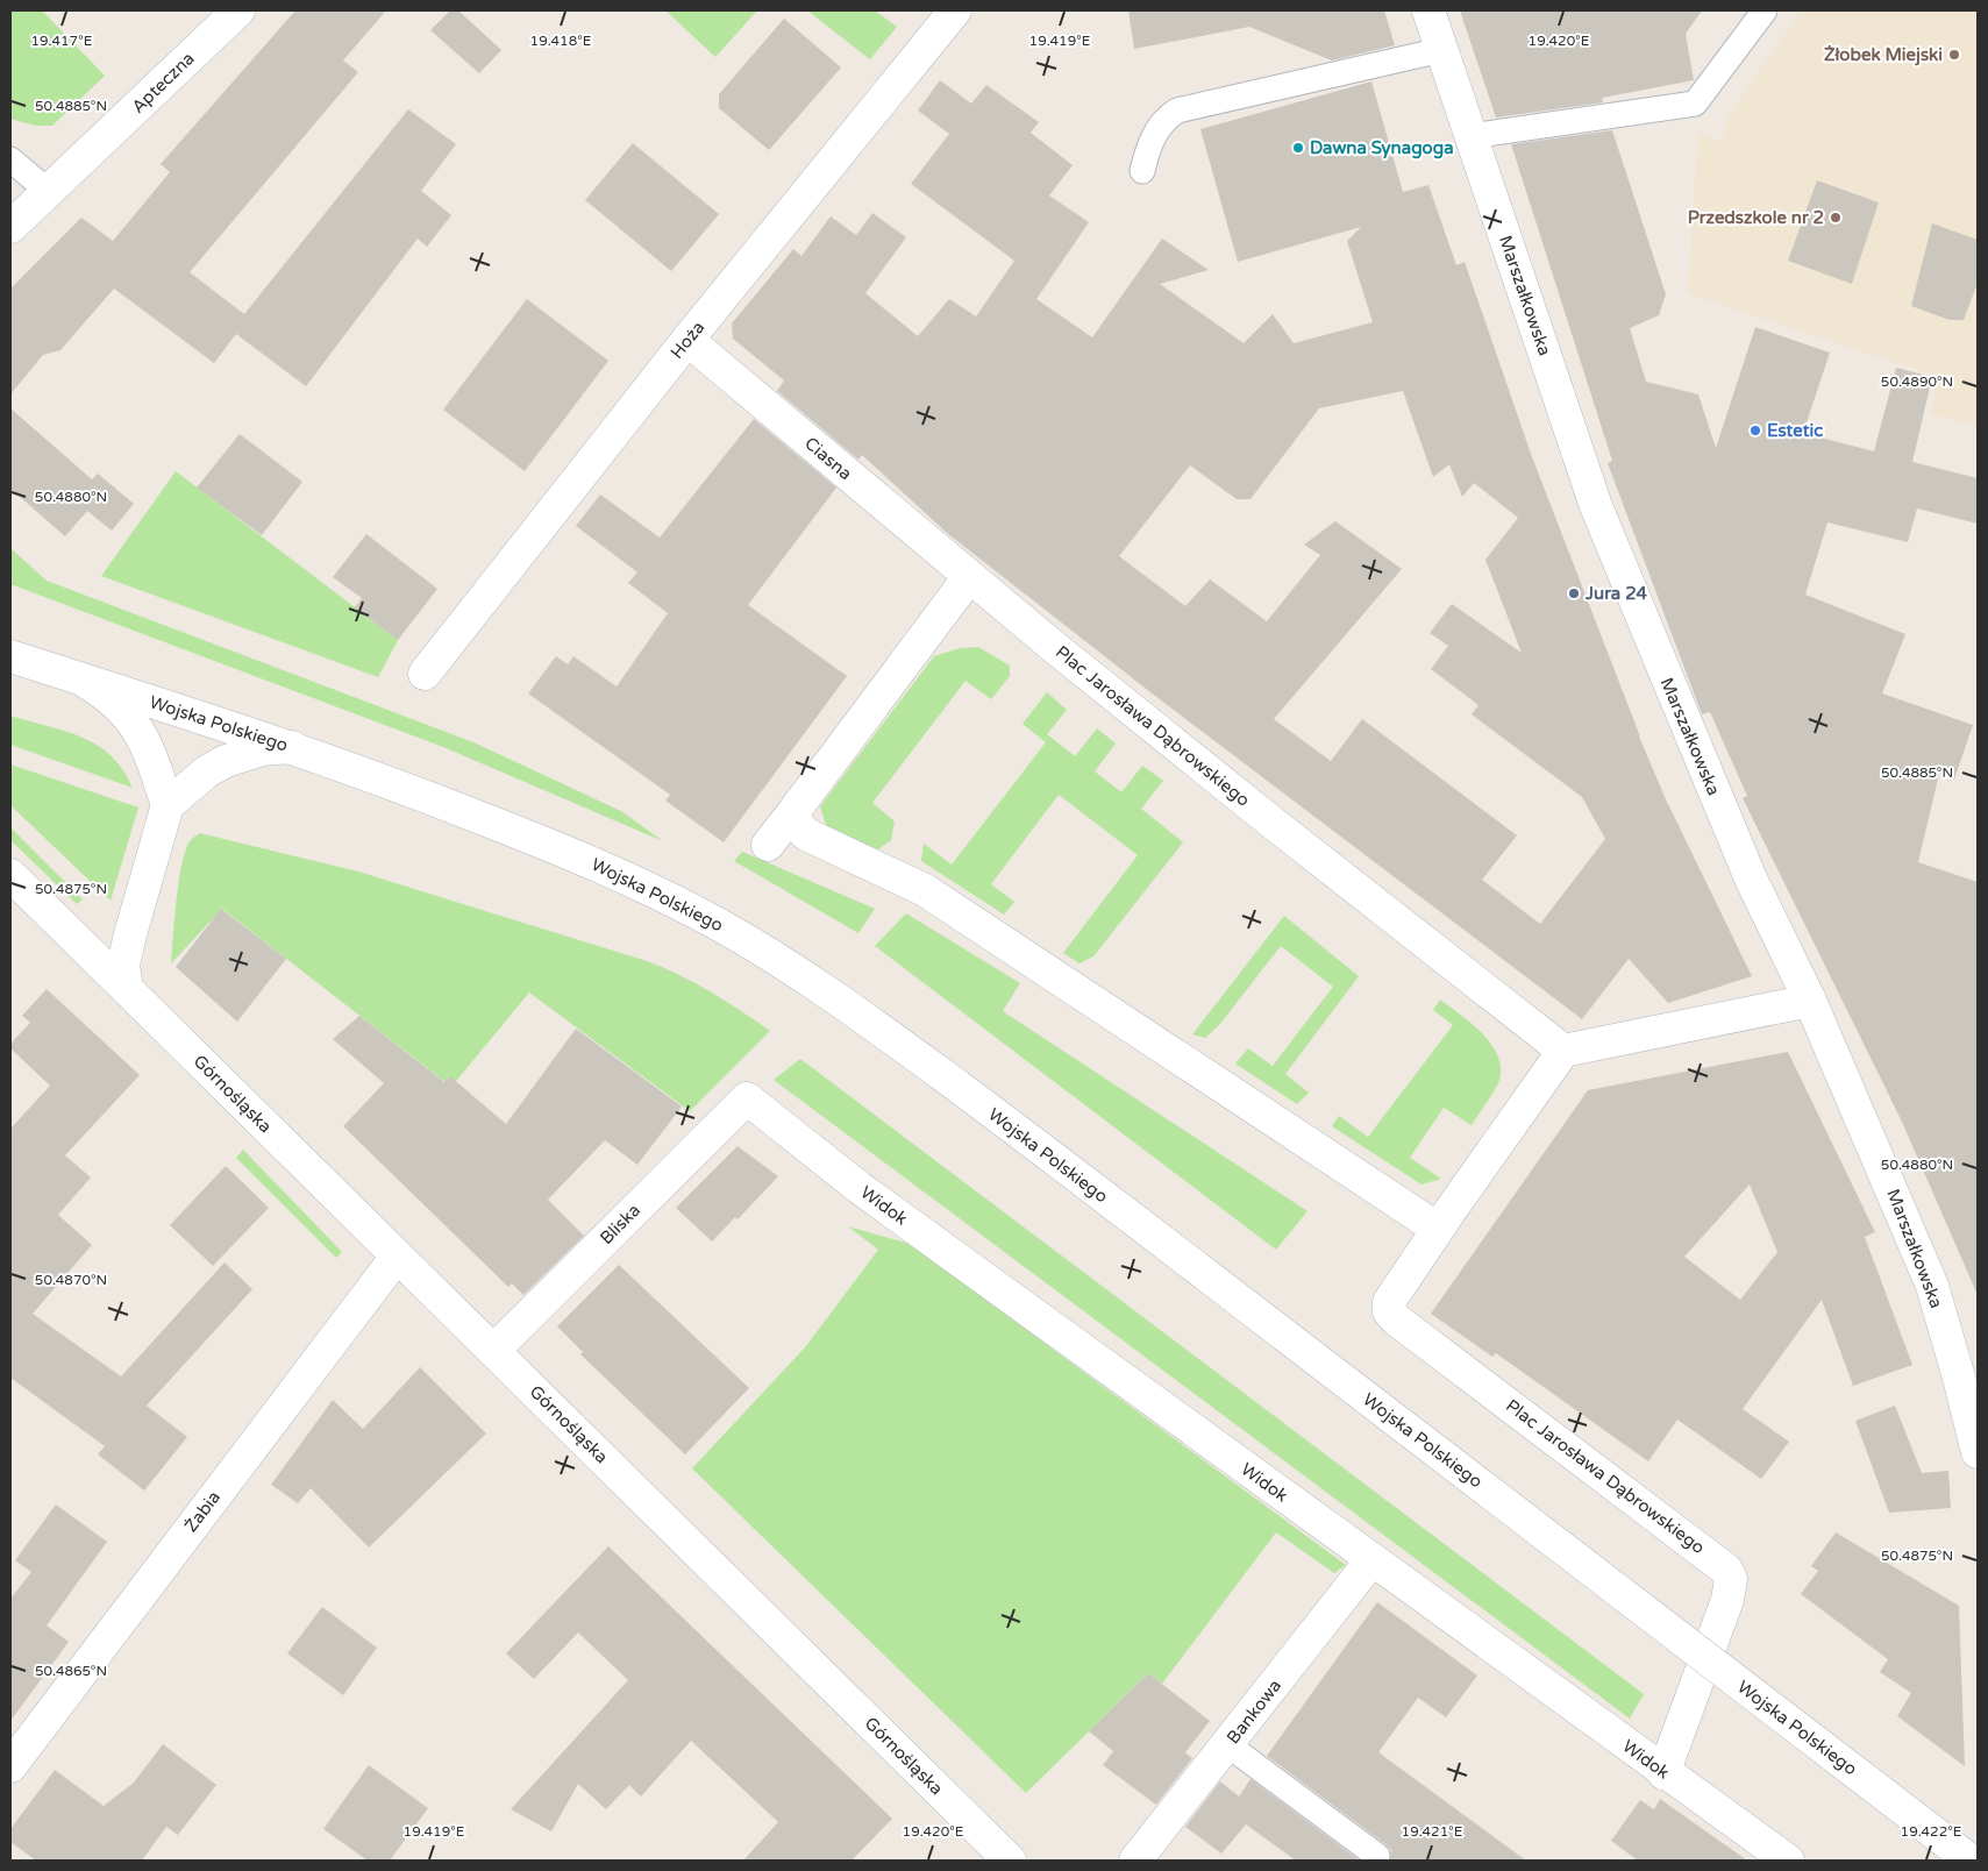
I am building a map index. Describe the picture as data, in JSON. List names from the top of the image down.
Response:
{
  "streets": {
    "street": [
      "Apteczna",
      "Marszałkowska",
      "Hoża",
      "Ciasna",
      "Wojska Polskiego",
      "Plac Jarosława Dąbrowskiego",
      "Górnośląska",
      "Widok",
      "Bliska",
      "Żabia",
      "Bankowa"
    ]
  },
  "crossings": [
    ["Hoża", "Ciasna"],
    ["Ciasna", "Plac Jarosława Dąbrowskiego"],
    ["Plac Jarosława Dąbrowskiego", "Widok"],
    ["Górnośląska", "Bliska"],
    ["Górnośląska", "Żabia"],
    ["Widok", "Bliska"],
    ["Widok", "Bankowa"]
  ],
  "places": [
    "Żłobek Miejski",
    "Dawna Synagoga",
    "Przedszkole nr 2",
    "Estetic",
    "Jura 24"
  ],
  "coordinates": [
    "19.419°E",
    "19.420°E",
    "19.417°E",
    "19.418°E",
    "50.4885°N",
    "50.4890°N",
    "50.4880°N",
    "50.4875°N",
    "50.4870°N",
    "50.4865°N",
    "19.421°E",
    "19.422°E"
  ]
}
